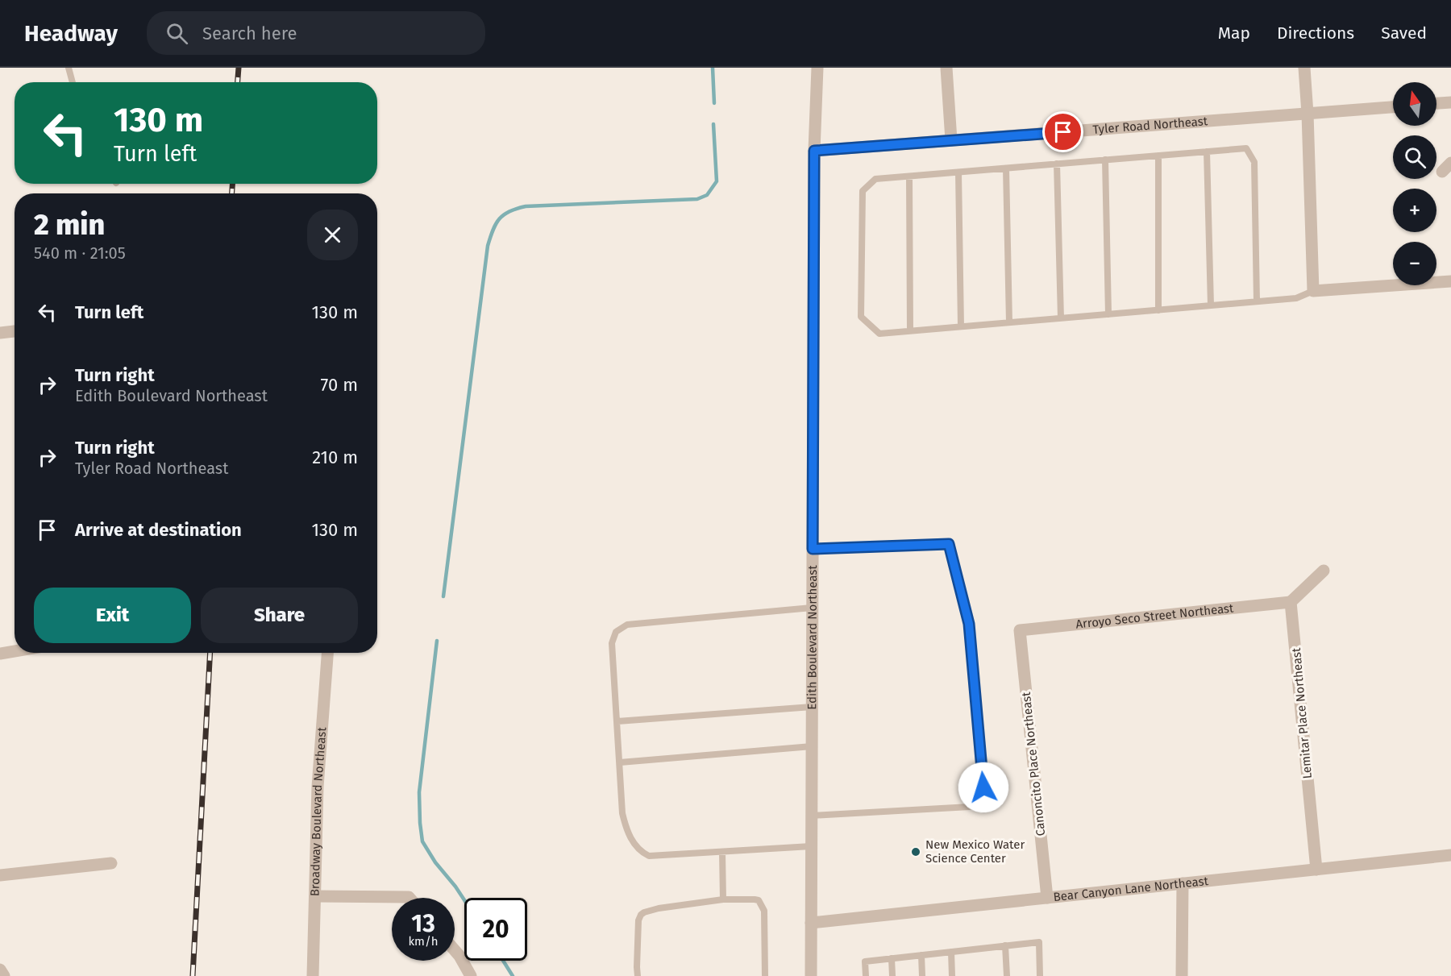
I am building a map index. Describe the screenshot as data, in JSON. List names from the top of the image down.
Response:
{
  "streets": {
    "street": [
      "Tyler Road Northeast",
      "Arroyo Seco Street Northeast",
      "Edith Boulevard Northeast",
      "Lemitar Place Northeast",
      "Canoncito Place Northeast",
      "Broadway Boulevard Northeast",
      "Bear Canyon Lane Northeast"
    ]
  },
  "crossings": [
    ["Tyler Road Northeast", "Edith Boulevard Northeast"],
    ["Arroyo Seco Street Northeast", "Lemitar Place Northeast"],
    ["Arroyo Seco Street Northeast", "Canoncito Place Northeast"],
    ["Edith Boulevard Northeast", "Bear Canyon Lane Northeast"],
    ["Lemitar Place Northeast", "Bear Canyon Lane Northeast"],
    ["Canoncito Place Northeast", "Bear Canyon Lane Northeast"]
  ],
  "places": ["New Mexico Water Science Center"],
  "north": "top",
  "page": {
    "header": "Headway",
    "search": "Search here",
    "nav": ["Map", "Directions", "Saved"],
    "map_buttons": ["+", "−"],
    "turn": ["130 m", "Turn left"],
    "heading": ["2 min", "540 m · 21:05"],
    "list": [
      {
        "name": "Turn left",
        "value": "130 m"
      },
      {
        "name": "Turn right",
        "note": "Edith Boulevard Northeast",
        "value": "70 m"
      },
      {
        "name": "Turn right",
        "note": "Tyler Road Northeast",
        "value": "210 m"
      },
      {
        "name": "Arrive at destination",
        "value": "130 m"
      }
    ],
    "buttons": ["Exit", "Share"],
    "speed": "13 km/h",
    "limit": "20"
  }
}
